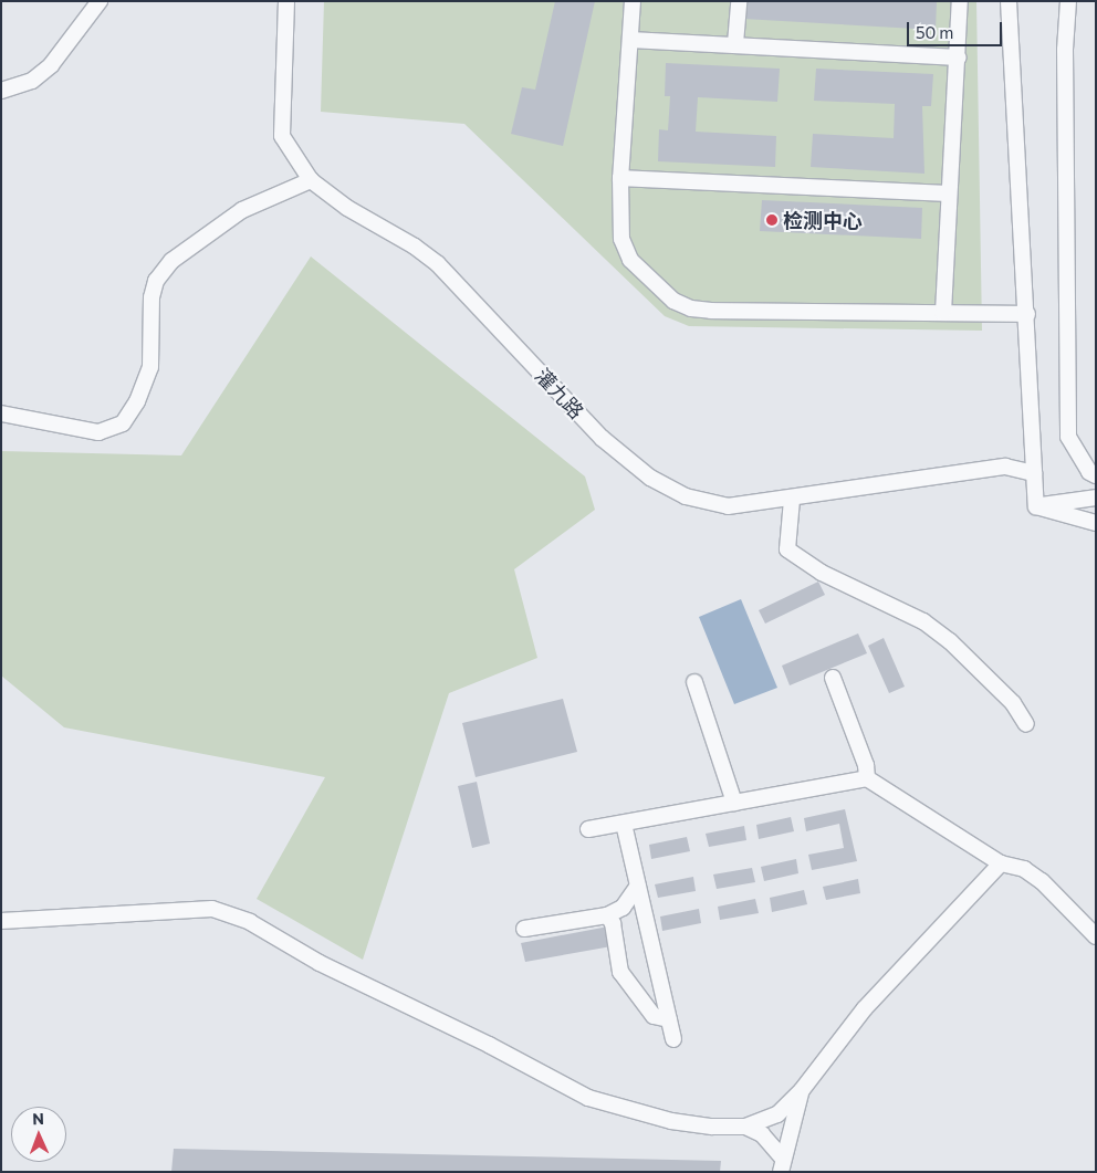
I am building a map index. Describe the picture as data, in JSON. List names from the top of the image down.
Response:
{
  "streets": {
    "street": ["灌九路"]
  },
  "places": ["检测中心"],
  "scale_bar": "50 m",
  "north": "top"
}
